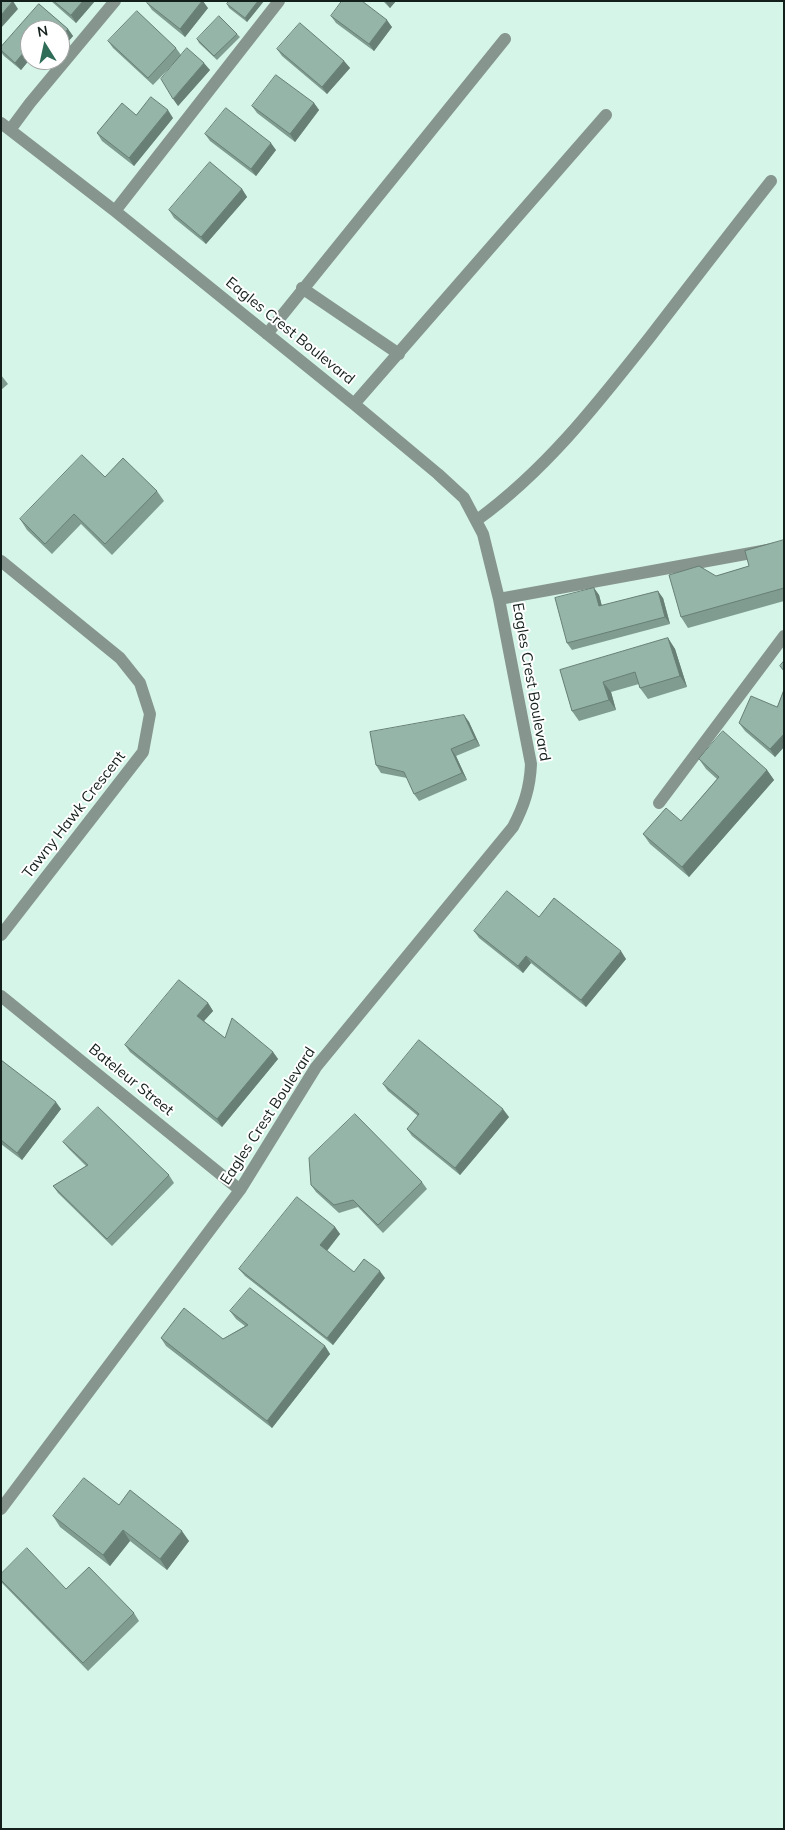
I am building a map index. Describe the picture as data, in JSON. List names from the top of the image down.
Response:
{
  "streets": {
    "street": ["Eagles Crest Boulevard", "Tawny Hawk Crescent", "Bateleur Street"]
  },
  "crossings": [
    ["Eagles Crest Boulevard", "Bateleur Street"]
  ],
  "north": "top"
}
